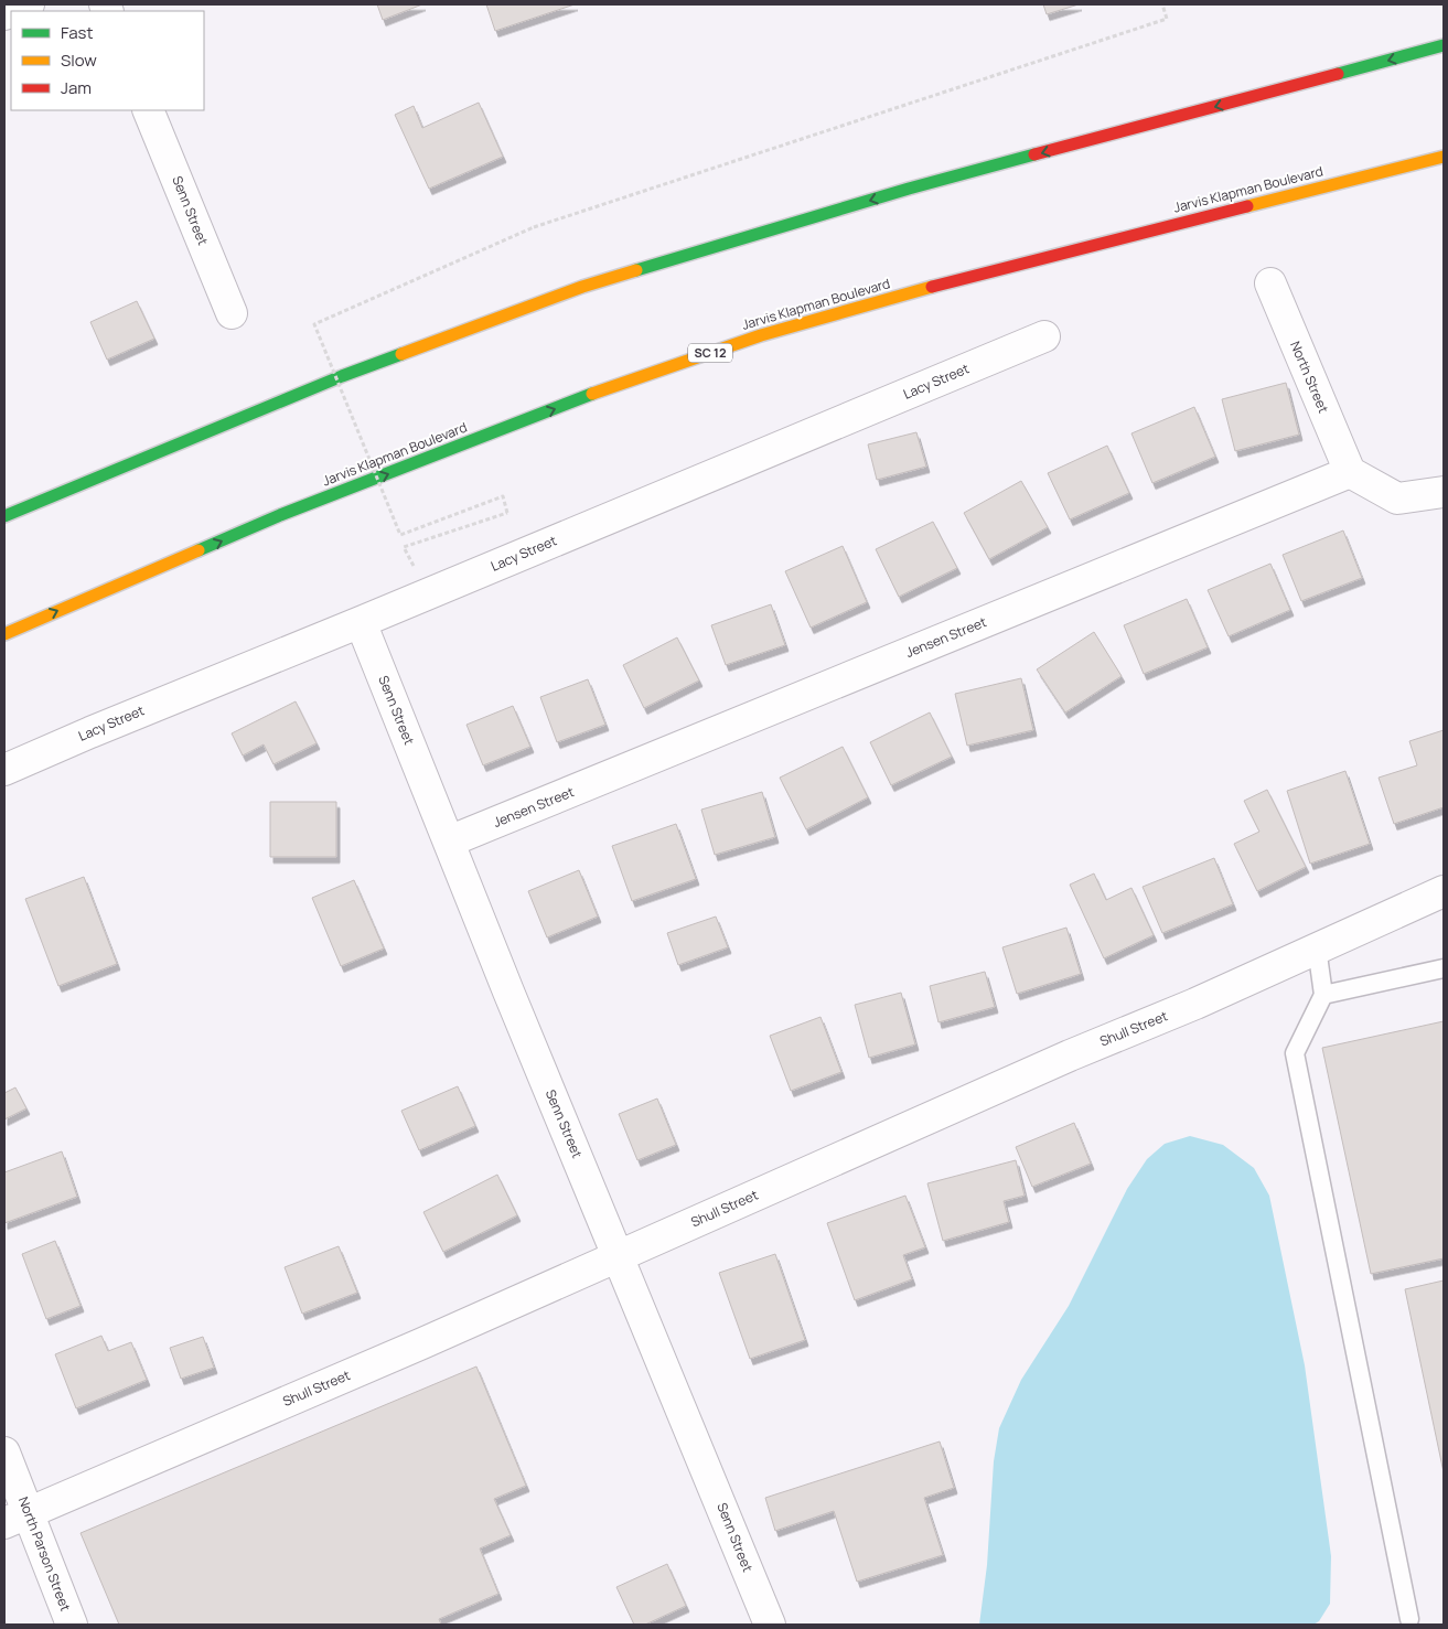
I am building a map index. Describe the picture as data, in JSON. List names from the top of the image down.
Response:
{
  "streets": {
    "highway": ["Jarvis Klapman Boulevard", "SC 12"],
    "street": [
      "Senn Street",
      "North Street",
      "Lacy Street",
      "Jensen Street",
      "Shull Street",
      "North Parson Street"
    ]
  },
  "crossings": [
    ["Senn Street", "Lacy Street"],
    ["Senn Street", "Jensen Street"],
    ["Senn Street", "Shull Street"],
    ["North Street", "Jensen Street"],
    ["Shull Street", "North Parson Street"]
  ],
  "legend": ["Fast", "Slow", "Jam"]
}
